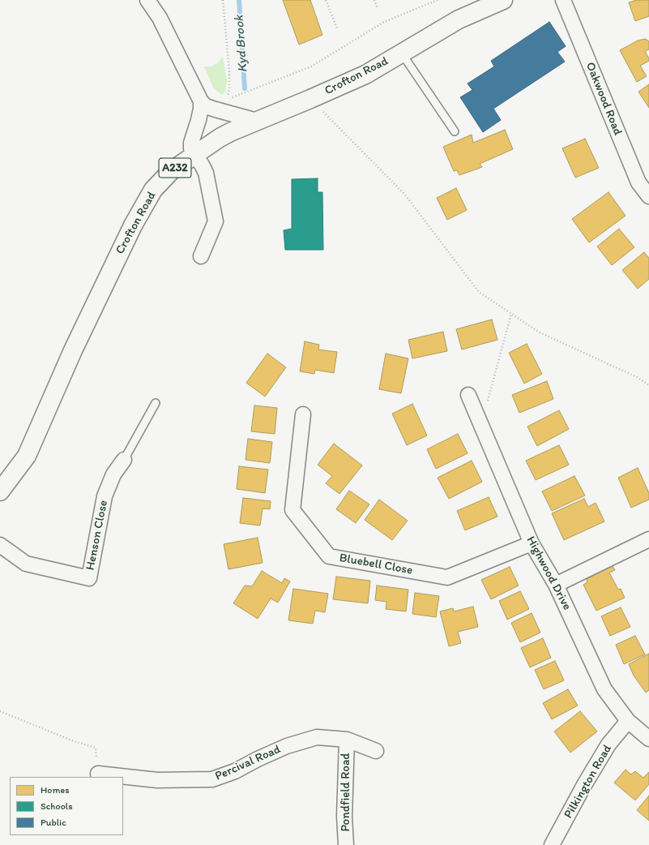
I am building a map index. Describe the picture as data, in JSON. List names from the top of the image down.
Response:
{
  "streets": {
    "main road": ["Crofton Road", "A232"],
    "street": [
      "Oakwood Road",
      "Henson Close",
      "Bluebell Close",
      "Highwood Drive",
      "Percival Road",
      "Pilkington Road",
      "Pondfield Road"
    ]
  },
  "crossings": [
    ["Bluebell Close", "Highwood Drive"],
    ["Highwood Drive", "Pilkington Road"],
    ["Percival Road", "Pondfield Road"]
  ],
  "water": ["Kyd Brook"],
  "legend": ["Homes", "Schools", "Public"]
}
